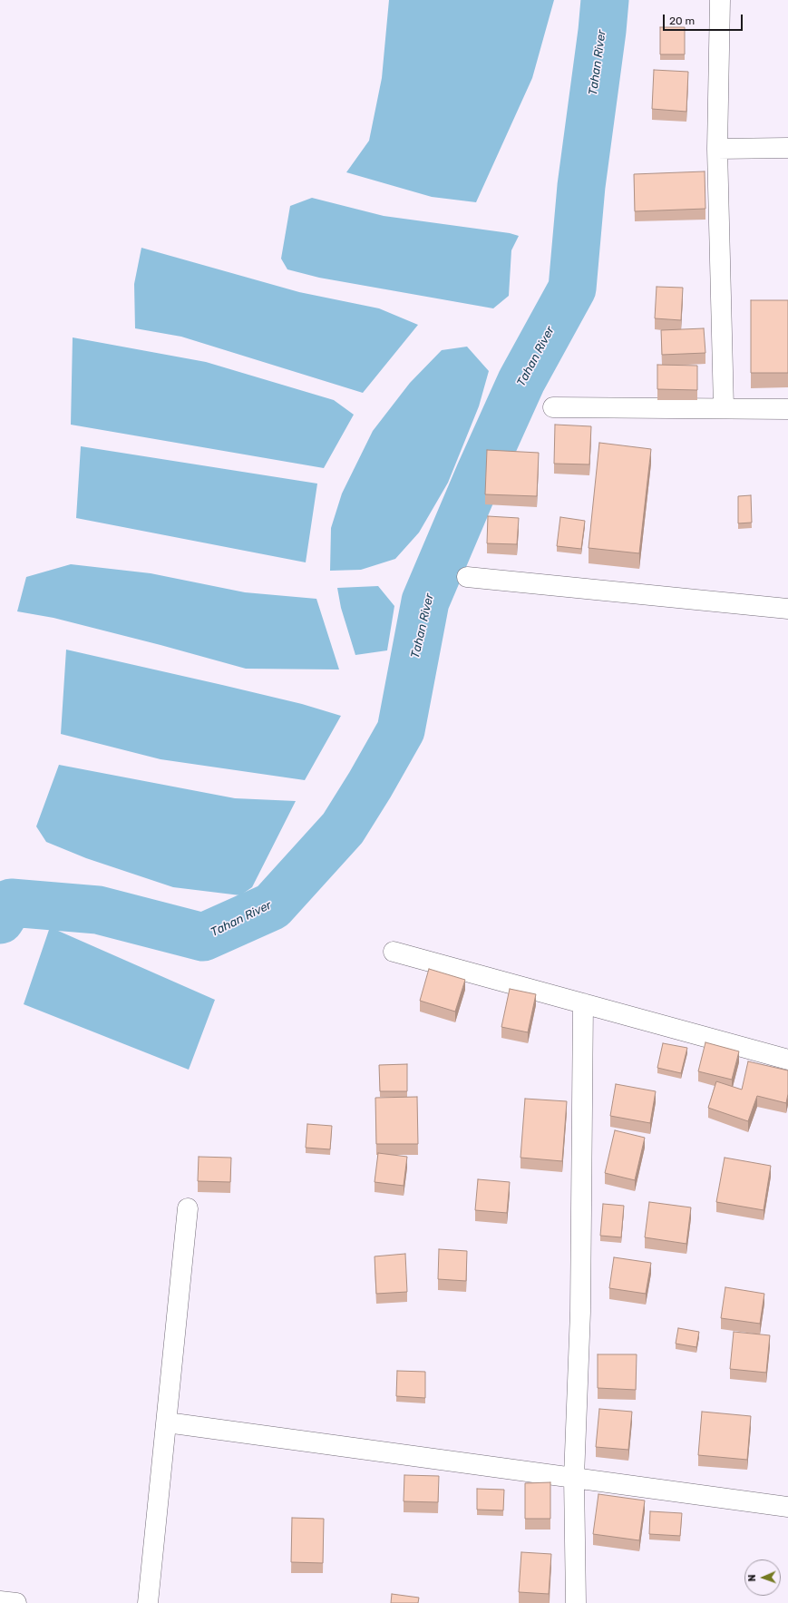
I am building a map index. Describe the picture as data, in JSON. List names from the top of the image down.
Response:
{
  "water": ["Tahan River"],
  "scale_bar": "20 m",
  "north": "left"
}
